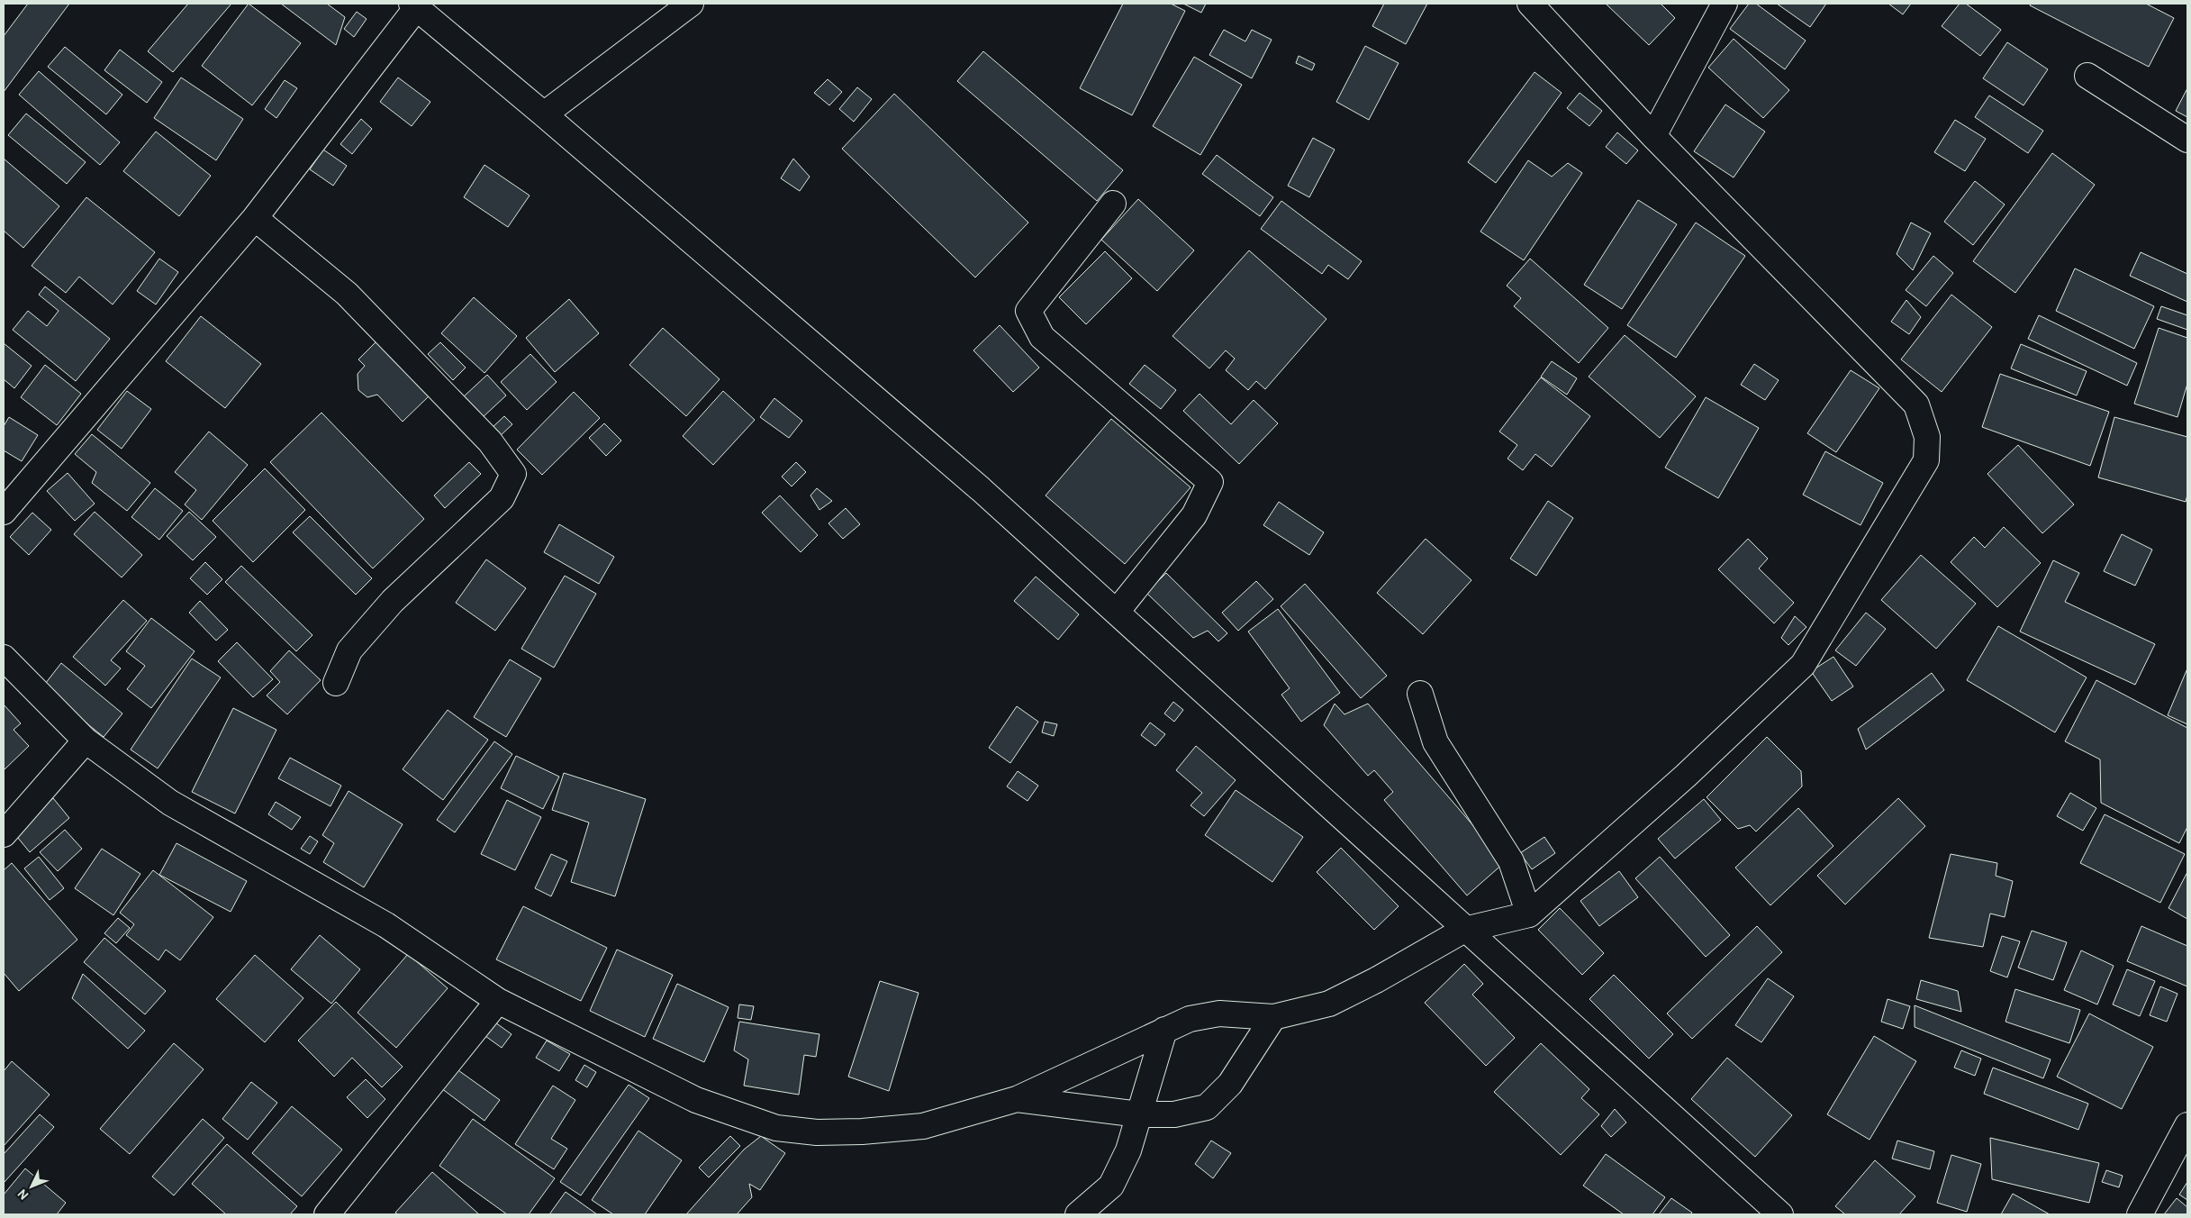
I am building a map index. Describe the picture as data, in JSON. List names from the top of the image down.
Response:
{
  "north": "bottom left"
}
